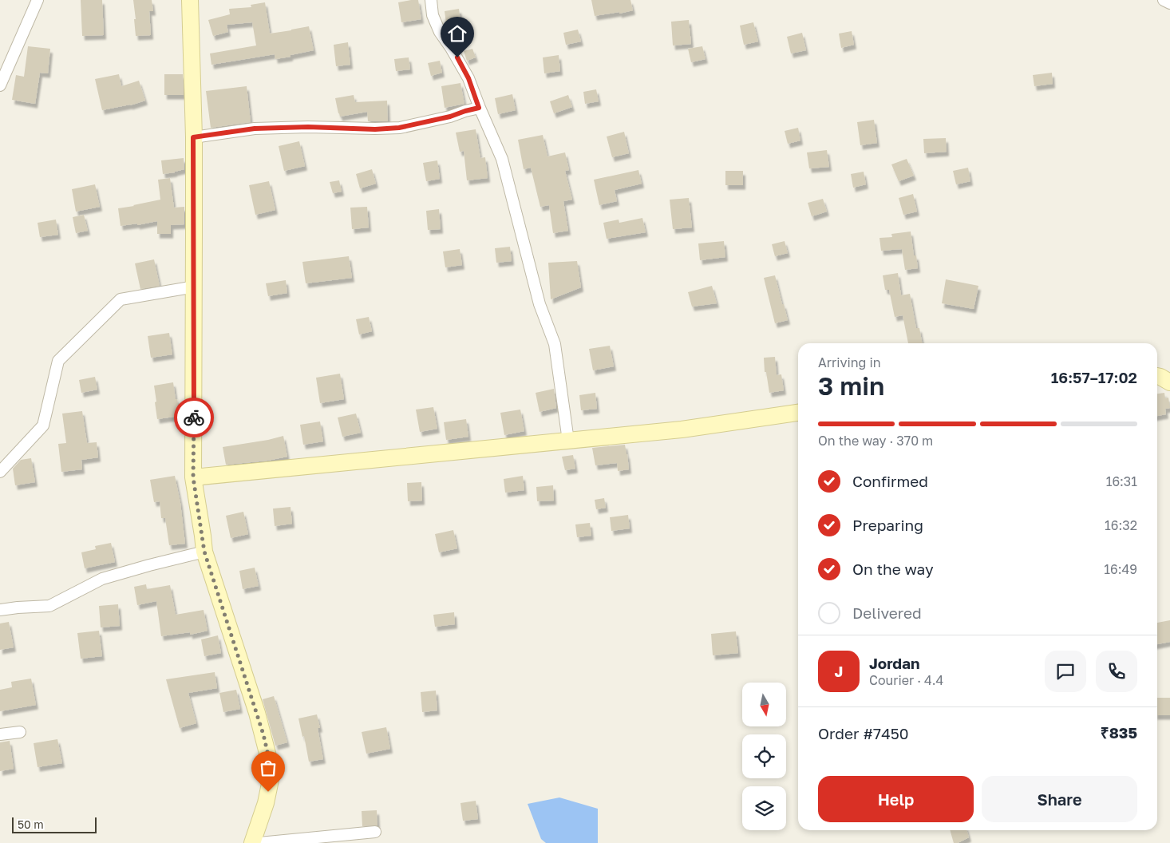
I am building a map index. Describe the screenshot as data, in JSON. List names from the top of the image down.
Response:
{
  "scale_bar": "50 m",
  "north": "bottom",
  "page": {
    "heading": ["3 min", "Arriving in", "16:57–17:02"],
    "panel": [
      "Jordan",
      "Courier · 4.4",
      "Order #7450",
      "₹835"
    ],
    "bar": "On the way · 370 m",
    "list": [
      ["Confirmed", "16:31"],
      ["Preparing", "16:32"],
      ["On the way", "16:49"],
      "Delivered"
    ],
    "round": "J",
    "buttons": ["Help", "Share"],
    "scale": "50 m"
  }
}
